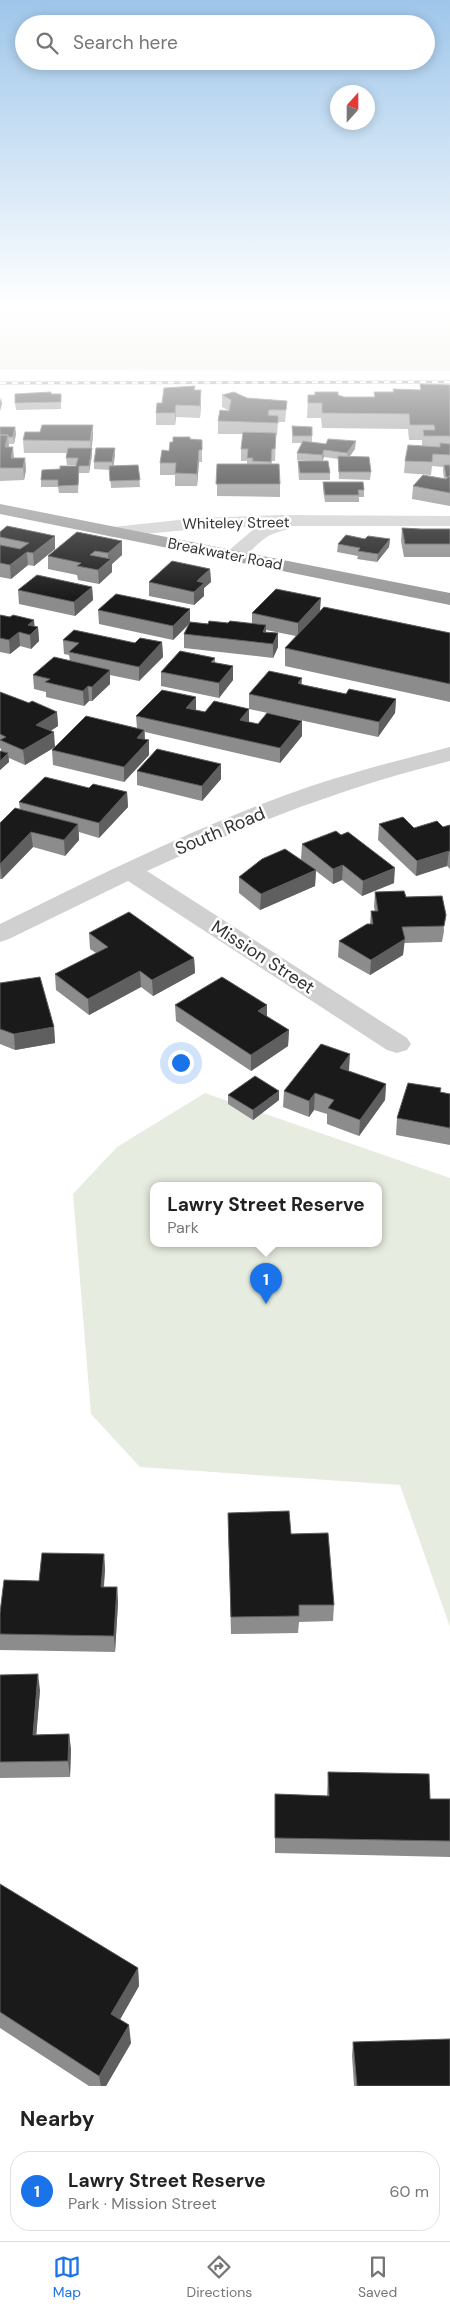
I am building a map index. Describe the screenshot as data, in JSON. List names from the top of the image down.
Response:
{
  "streets": {
    "highway": ["Breakwater Road"],
    "street": ["Whiteley Street", "South Road", "Mission Street"]
  },
  "crossings": [
    ["Whiteley Street", "Breakwater Road"],
    ["South Road", "Mission Street"]
  ],
  "north": "top",
  "page": {
    "search": "Search here",
    "popup": ["Lawry Street Reserve", "Park"],
    "pins": "1",
    "heading": "Nearby",
    "list": [
      {
        "mark": "1",
        "name": "Lawry Street Reserve",
        "note": "Park · Mission Street",
        "value": "60 m"
      }
    ],
    "nav": ["Map", "Directions", "Saved"]
  }
}
